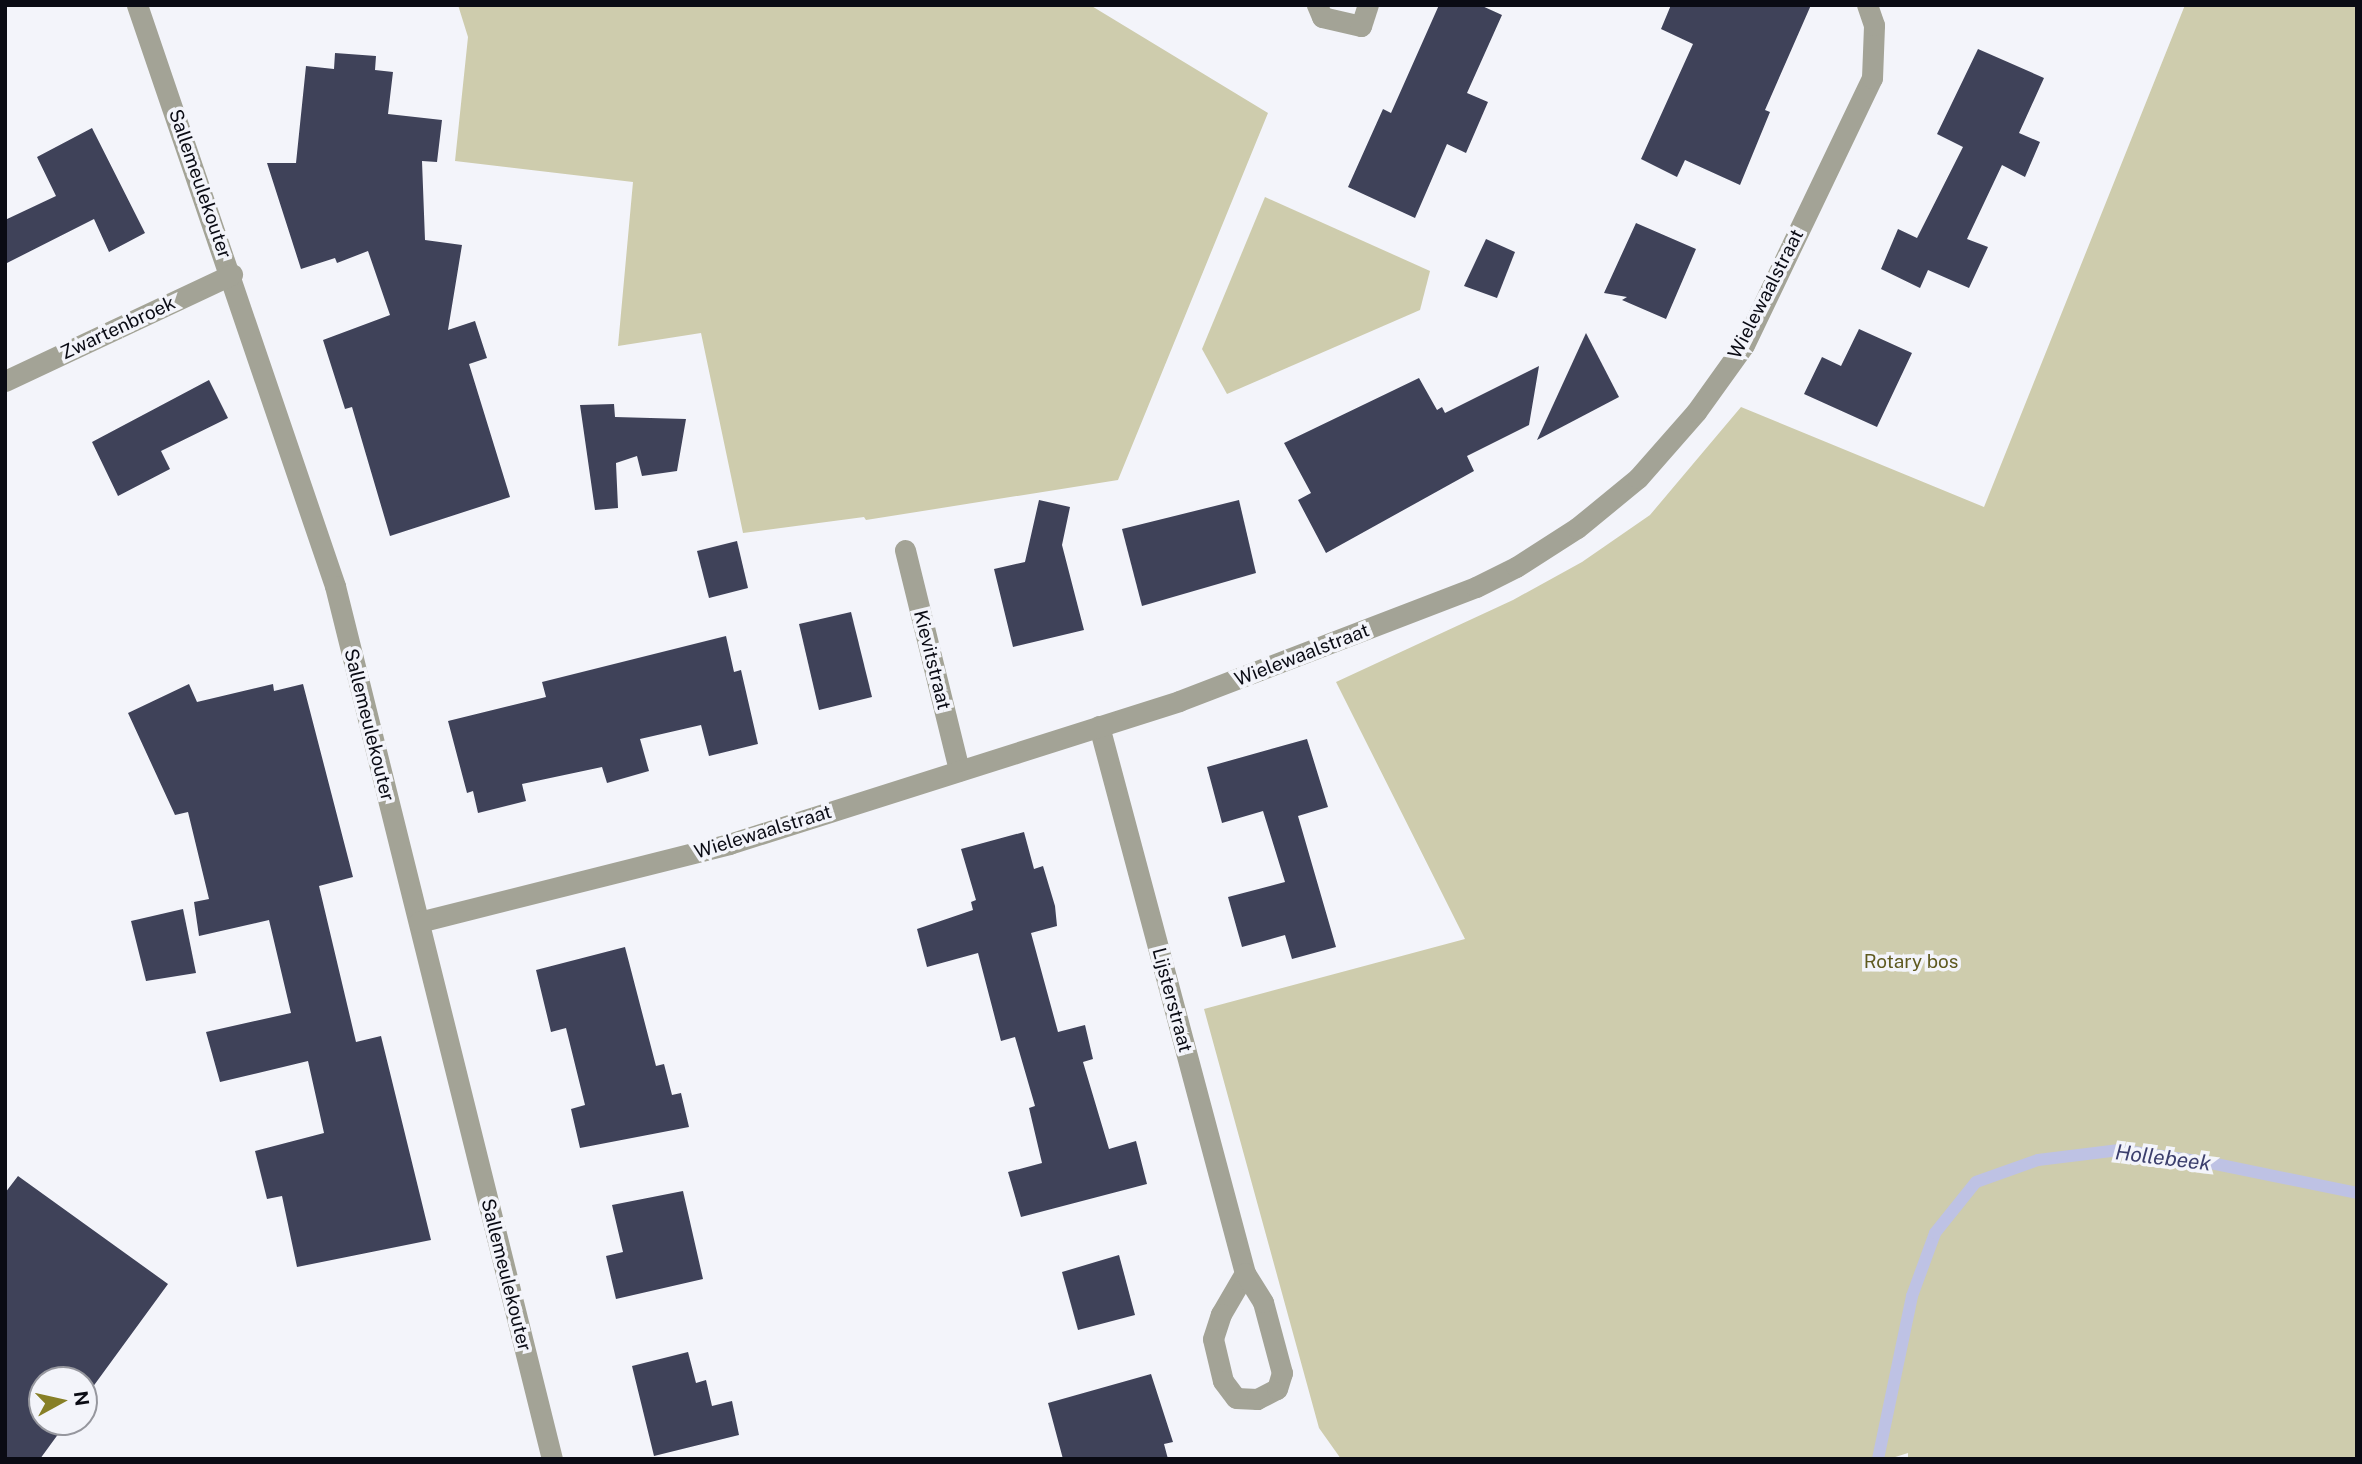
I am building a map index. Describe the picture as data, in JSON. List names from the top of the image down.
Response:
{
  "streets": {
    "street": [
      "Sallemeulekouter",
      "Wielewaalstraat",
      "Zwartenbroek",
      "Kievitstraat",
      "Lijsterstraat"
    ]
  },
  "crossings": [
    ["Sallemeulekouter", "Wielewaalstraat"],
    ["Sallemeulekouter", "Zwartenbroek"],
    ["Wielewaalstraat", "Kievitstraat"],
    ["Wielewaalstraat", "Lijsterstraat"]
  ],
  "water": ["Hollebeek"],
  "parks": ["Rotary bos"],
  "north": "right"
}
